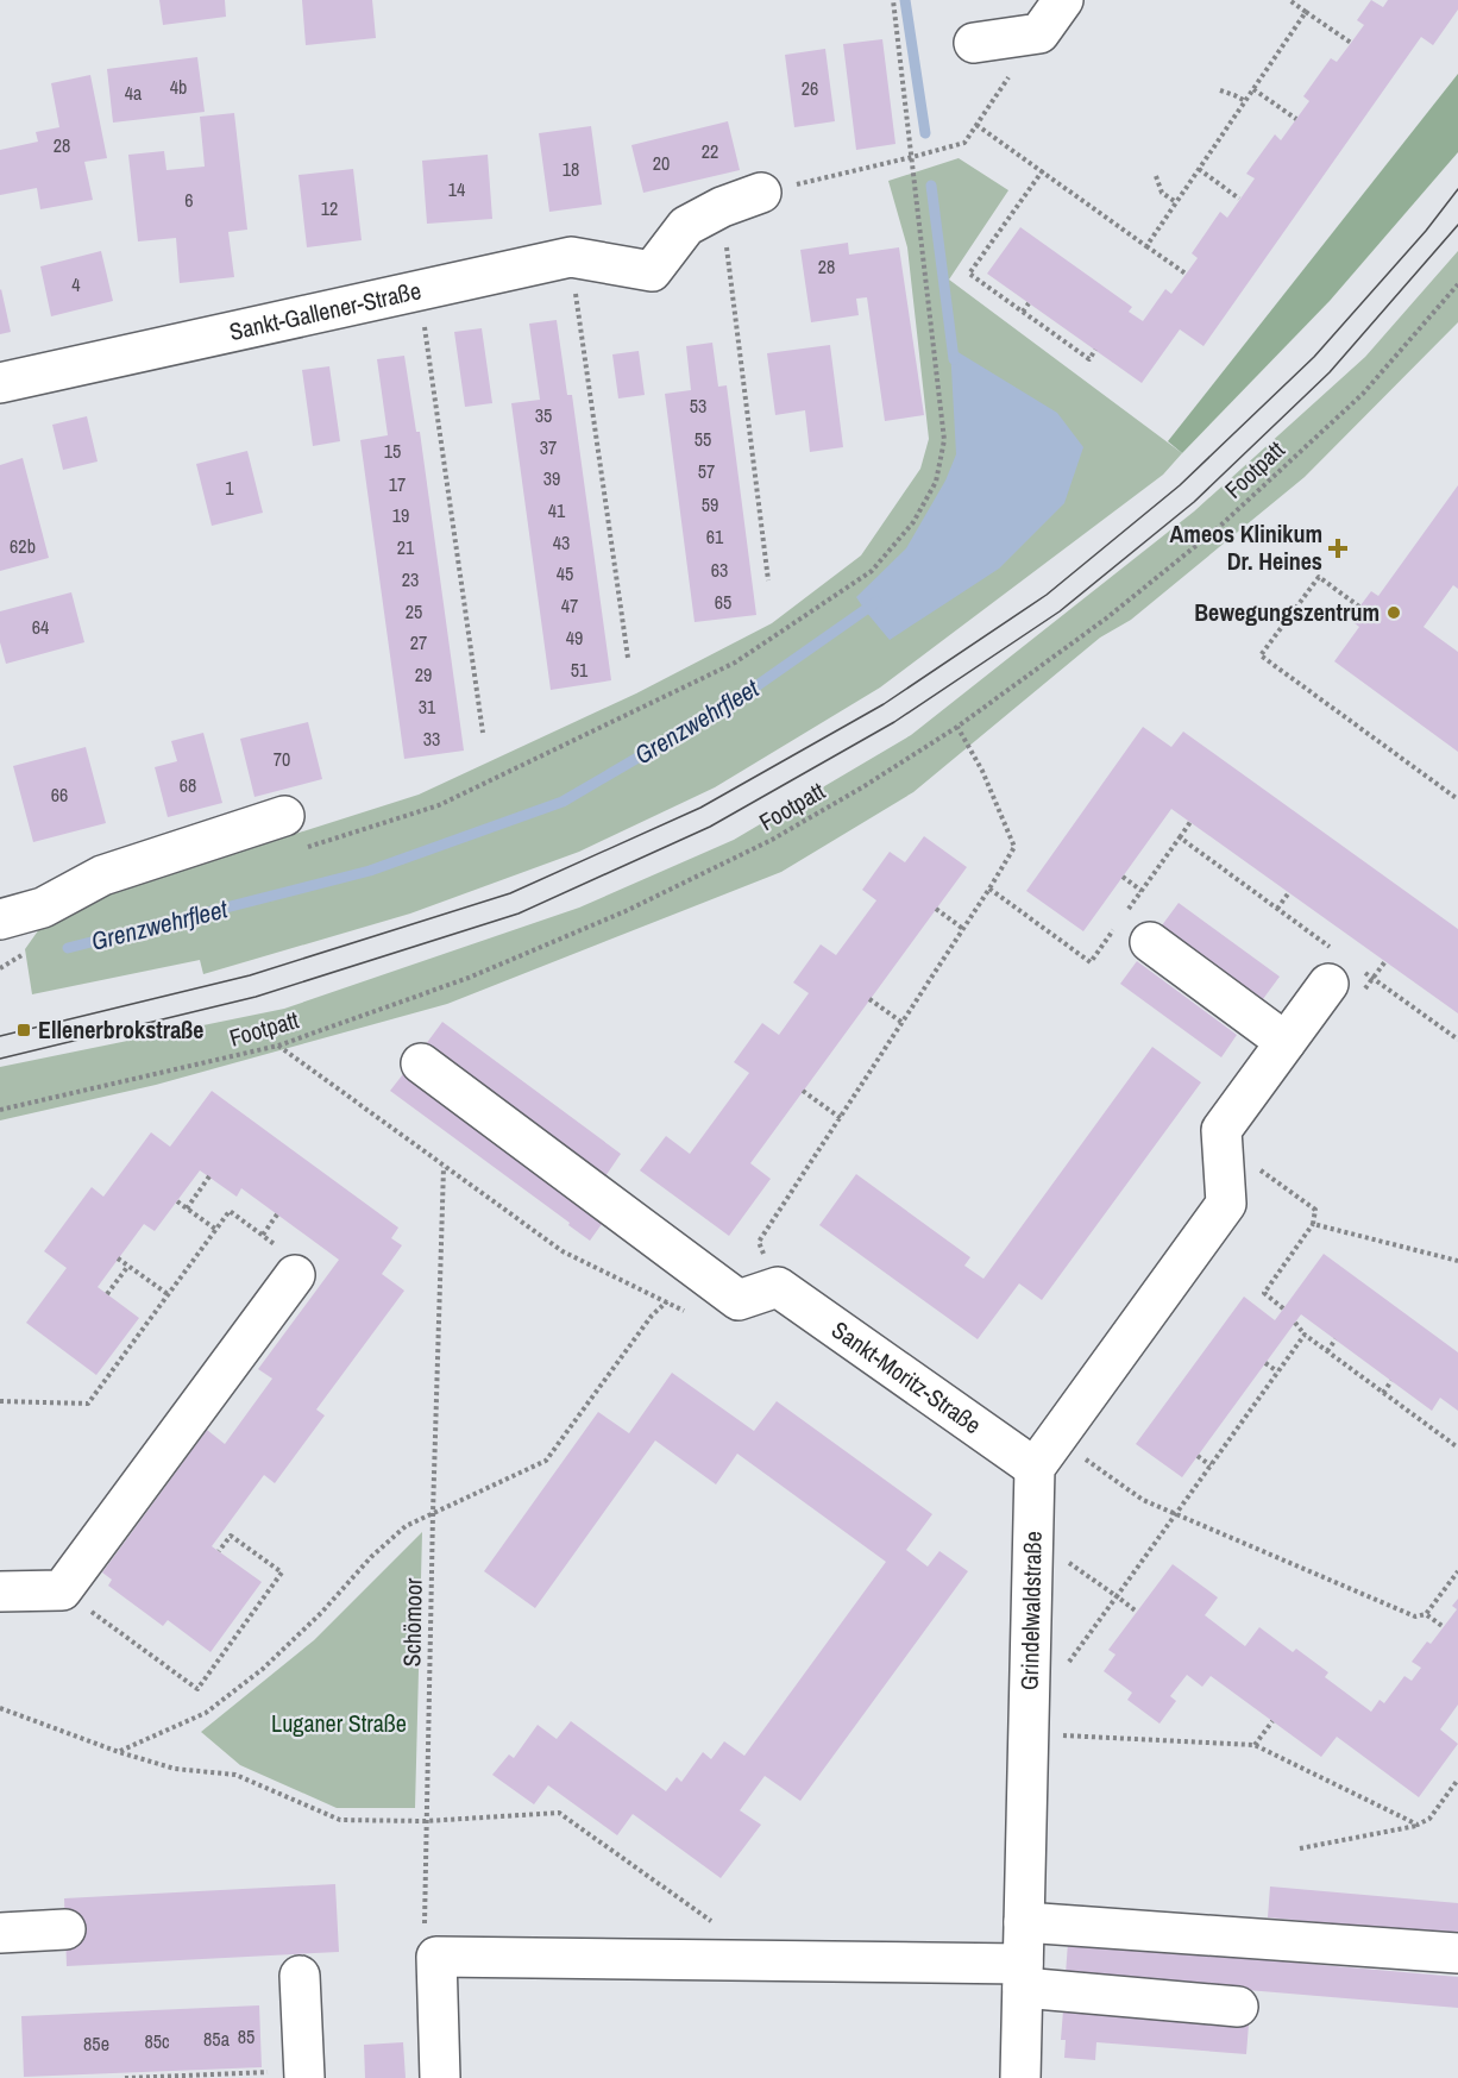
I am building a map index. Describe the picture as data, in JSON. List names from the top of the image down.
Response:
{
  "streets": {
    "street": ["Sankt-Gallener-Straße", "Sankt-Moritz-Straße", "Grindelwaldstraße"],
    "path": ["Footpatt", "Schömoor"]
  },
  "crossings": [
    ["Sankt-Moritz-Straße", "Grindelwaldstraße"]
  ],
  "water": ["Grenzwehrfleet"],
  "parks": ["Luganer Straße"],
  "places": {
    "health": ["Ameos Klinikum Dr. Heines"],
    "other": ["Bewegungszentrum"],
    "transit": ["Ellenerbrokstraße"]
  },
  "house_numbers": [
    "4b",
    "26",
    "4a",
    "28",
    "22",
    "20",
    "18",
    "14",
    "6",
    "12",
    "28",
    "4",
    "53",
    "35",
    "55",
    "37",
    "15",
    "57",
    "39",
    "17",
    "1",
    "59",
    "41",
    "19",
    "61",
    "43",
    "62b",
    "21",
    "63",
    "45",
    "23",
    "65",
    "47",
    "25",
    "64",
    "49",
    "27",
    "51",
    "29",
    "31",
    "33",
    "70",
    "68",
    "66",
    "85",
    "85a",
    "85c",
    "85e"
  ]
}
